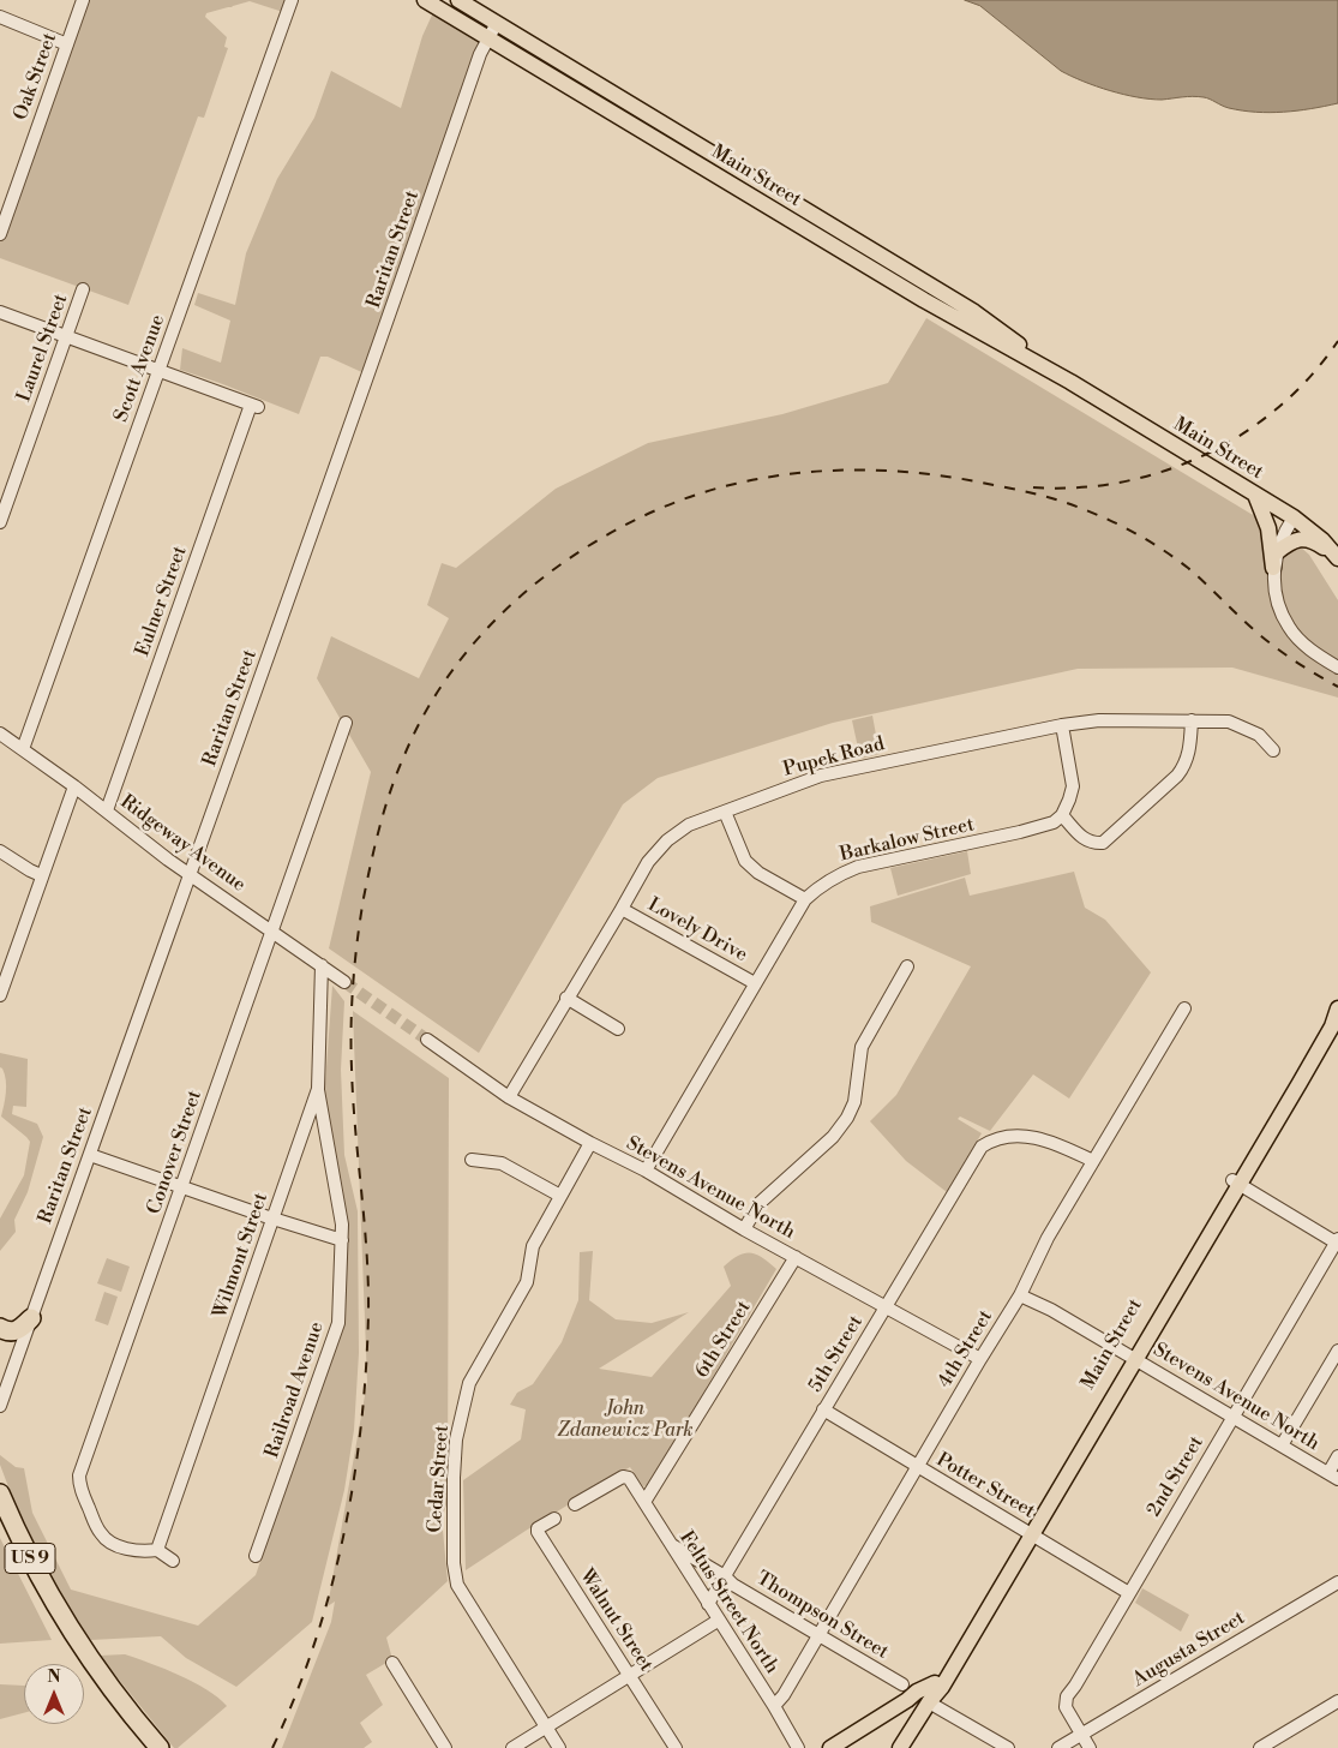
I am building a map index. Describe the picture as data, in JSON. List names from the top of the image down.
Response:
{
  "streets": {
    "highway": ["US 9"],
    "main road": ["Main Street"],
    "street": [
      "Oak Street",
      "Raritan Street",
      "Laurel Street",
      "Scott Avenue",
      "Eulner Street",
      "Pupek Road",
      "Barkalow Street",
      "Ridgeway Avenue",
      "Lovely Drive",
      "Conover Street",
      "Stevens Avenue North",
      "Wilmont Street",
      "6th Street",
      "4th Street",
      "5th Street",
      "Railroad Avenue",
      "2nd Street",
      "Cedar Street",
      "Potter Street",
      "Feltus Street North",
      "Thompson Street",
      "Walnut Street",
      "Augusta Street"
    ]
  },
  "crossings": [
    ["Main Street", "Raritan Street"],
    ["Main Street", "Stevens Avenue North"],
    ["Main Street", "Potter Street"],
    ["Raritan Street", "Ridgeway Avenue"],
    ["Scott Avenue", "Eulner Street"],
    ["Scott Avenue", "Ridgeway Avenue"],
    ["Eulner Street", "Ridgeway Avenue"],
    ["Pupek Road", "Lovely Drive"],
    ["Pupek Road", "Stevens Avenue North"],
    ["Barkalow Street", "Lovely Drive"],
    ["Barkalow Street", "Stevens Avenue North"],
    ["Ridgeway Avenue", "Conover Street"],
    ["Ridgeway Avenue", "Wilmont Street"],
    ["Conover Street", "Wilmont Street"],
    ["Stevens Avenue North", "6th Street"],
    ["Stevens Avenue North", "4th Street"],
    ["Stevens Avenue North", "5th Street"],
    ["Stevens Avenue North", "2nd Street"],
    ["Stevens Avenue North", "Cedar Street"],
    ["Wilmont Street", "Railroad Avenue"],
    ["6th Street", "Feltus Street North"],
    ["4th Street", "5th Street"],
    ["4th Street", "Potter Street"],
    ["4th Street", "Feltus Street North"],
    ["4th Street", "Thompson Street"],
    ["5th Street", "Potter Street"],
    ["5th Street", "Feltus Street North"],
    ["5th Street", "Thompson Street"],
    ["2nd Street", "Potter Street"],
    ["2nd Street", "Augusta Street"],
    ["Feltus Street North", "Thompson Street"]
  ],
  "parks": ["John Zdanewicz Park"],
  "north": "top"
}
